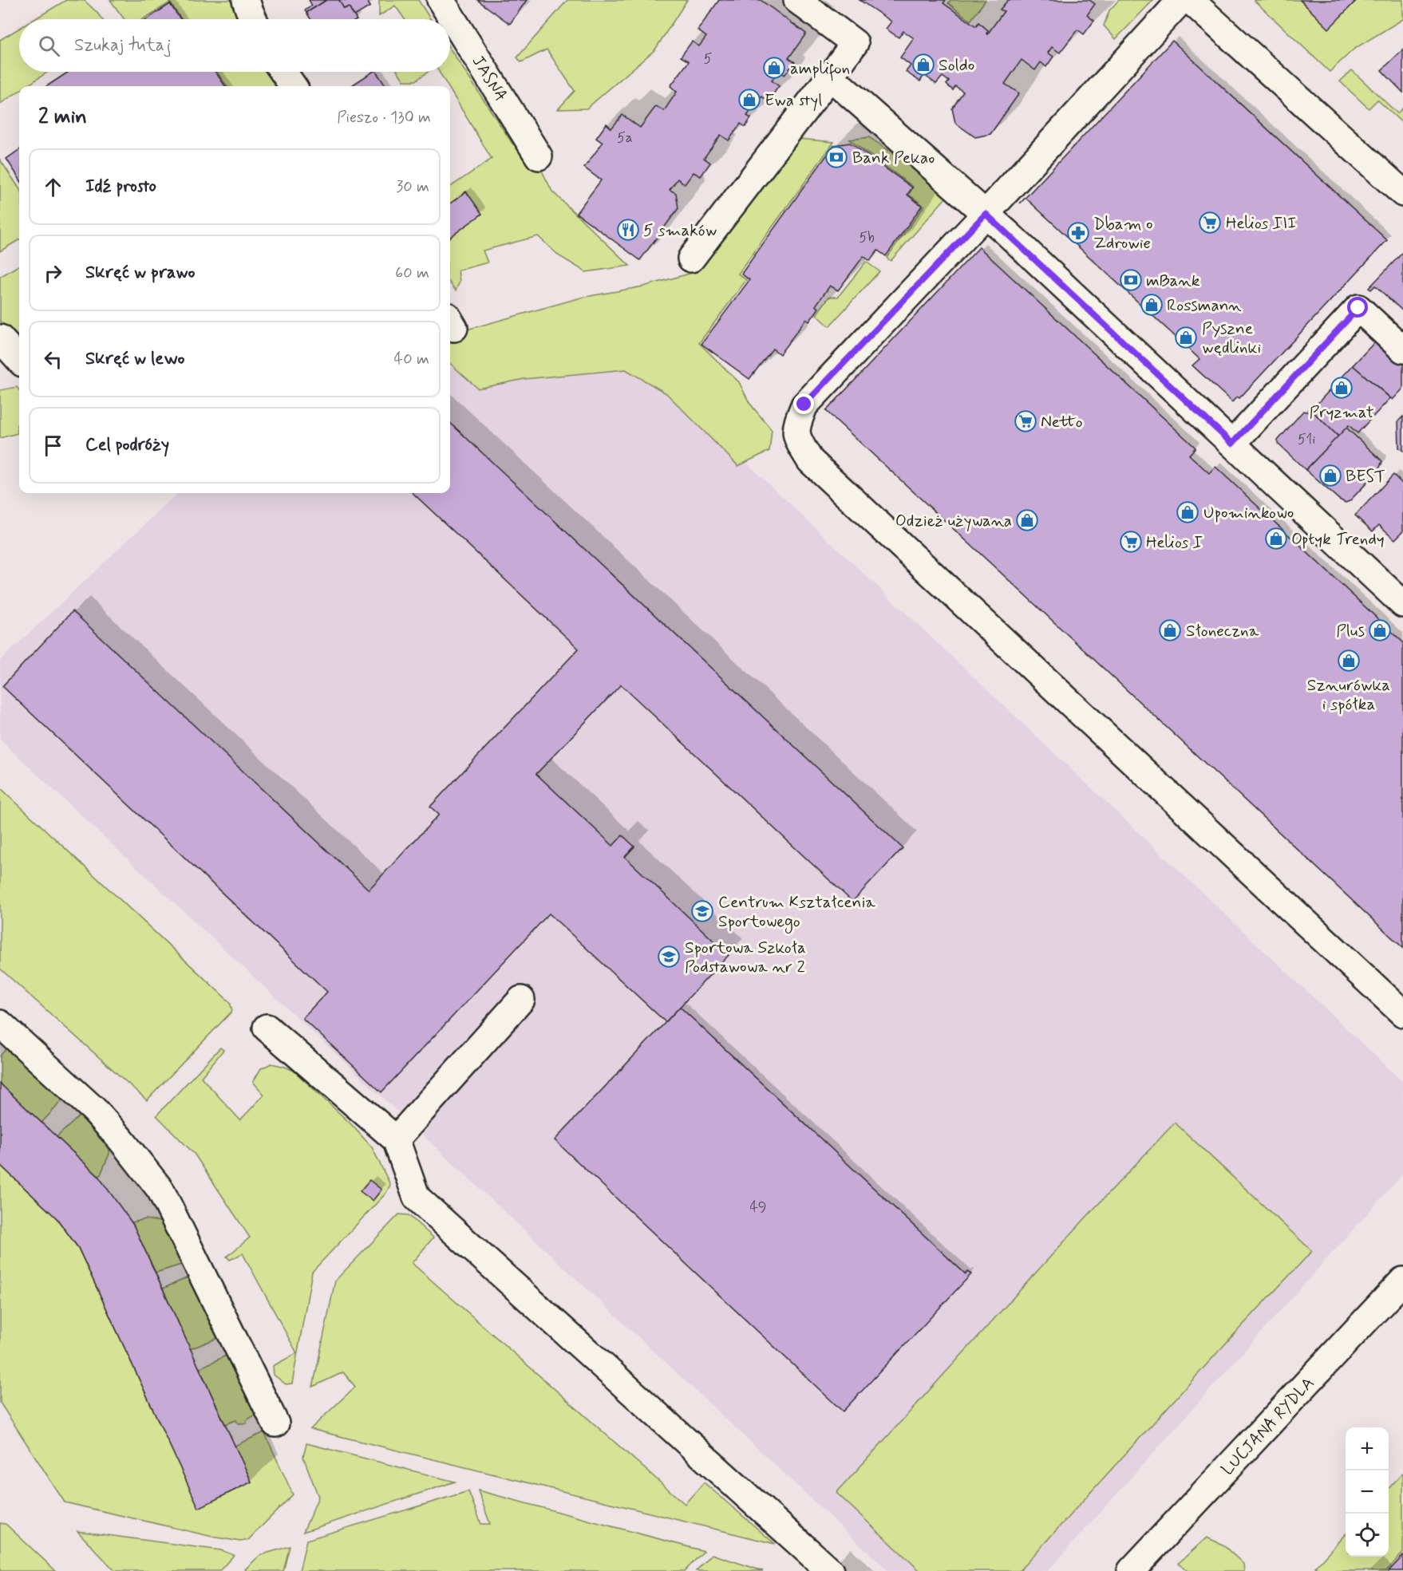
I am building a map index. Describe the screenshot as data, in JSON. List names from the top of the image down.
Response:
{
  "streets": {
    "street": ["JASNA", "LUCJANA RYDLA"]
  },
  "places": {
    "shop": [
      "Soldo",
      "amplifon",
      "Ewa styl",
      "Rossmann",
      "Pyszne wędlinki",
      "Pryzmat",
      "BEST",
      "Upominkowo",
      "Odzież używana",
      "Optyk Trendy",
      "Słoneczna",
      "Plus",
      "Sznurówka i spółka"
    ],
    "bank": ["Bank Pekao", "mBank"],
    "supermarket": ["Helios III", "Netto", "Helios I"],
    "restaurant": ["5 smaków"],
    "pharmacy": ["Dbam o Zdrowie"],
    "school or university": ["Centrum Kształcenia Sportowego", "Sportowa Szkoła Podstawowa nr 2"]
  },
  "house_numbers": [
    "5",
    "5a",
    "5b",
    "51i",
    "49"
  ],
  "page": {
    "search": "Szukaj tutaj",
    "heading": ["2 min", "Pieszo · 130 m"],
    "list": [
      ["Idź prosto", "30 m"],
      ["Skręć w prawo", "60 m"],
      ["Skręć w lewo", "40 m"],
      "Cel podróży"
    ],
    "map_buttons": ["+", "−"]
  }
}
